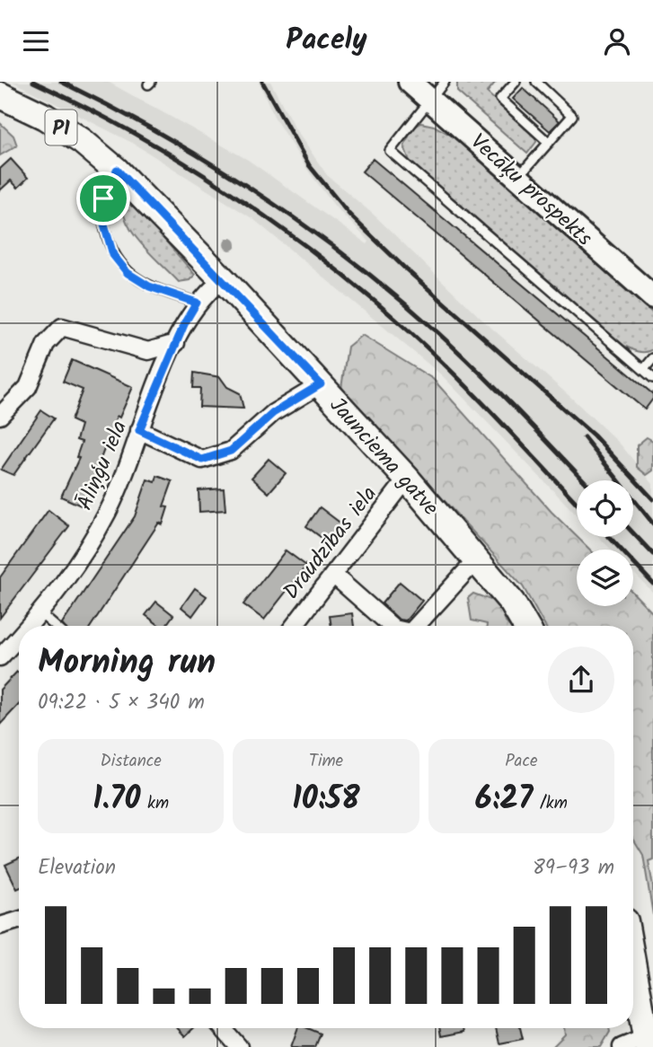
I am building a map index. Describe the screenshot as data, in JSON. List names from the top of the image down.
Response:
{
  "streets": {
    "main road": ["P1", "Vecāķu prospekts", "Jaunciema gatve"],
    "street": ["Āliņģu iela", "Draudzības iela"]
  },
  "crossings": [
    ["Jaunciema gatve", "Āliņģu iela"],
    ["Jaunciema gatve", "Draudzības iela"]
  ],
  "page": {
    "header": "Pacely",
    "heading": ["Morning run", "09:22 · 5 × 340 m"],
    "stats": [
      ["Distance", "1.70 km"],
      ["Time", "10:58"],
      ["Pace", "6:27 /km"]
    ],
    "chart": ["Elevation", "89–93 m"]
  }
}
